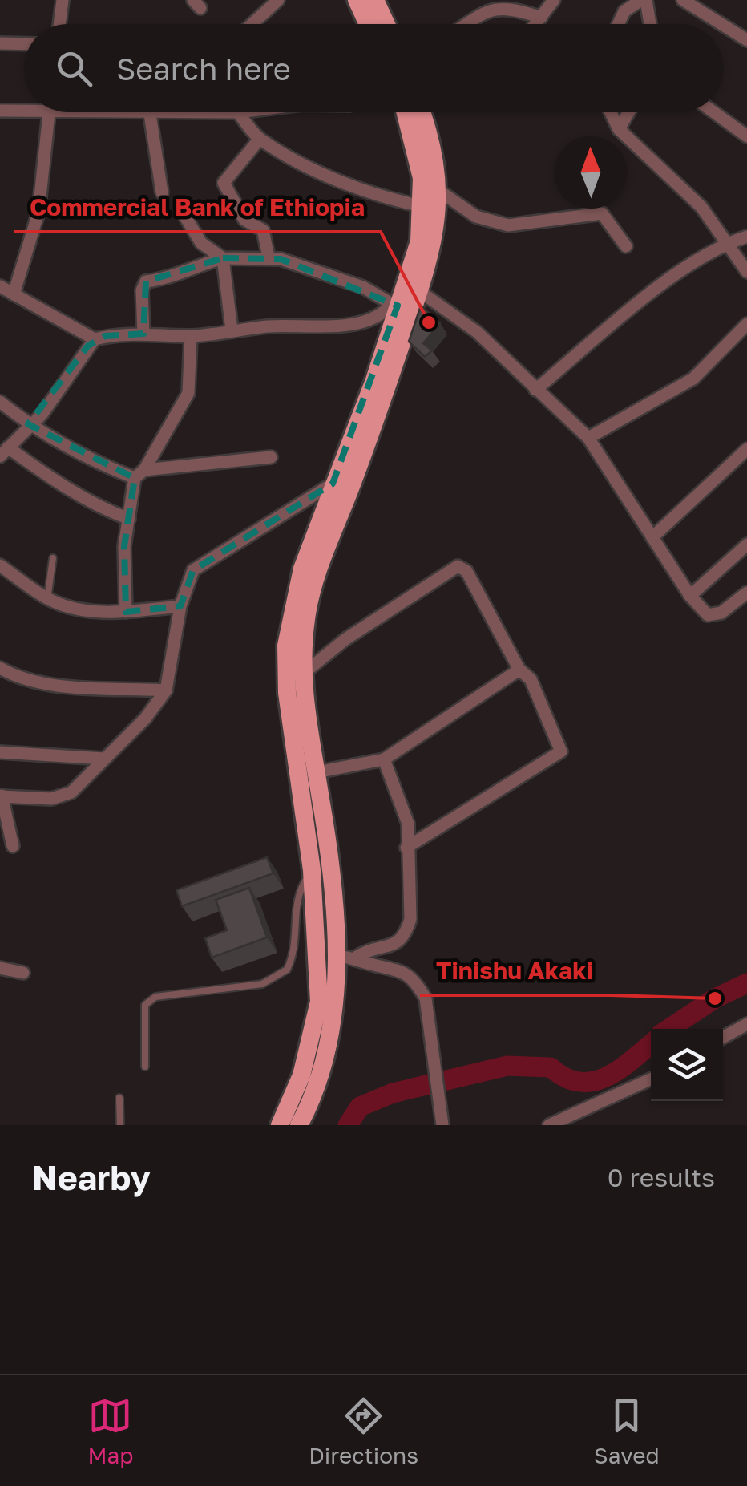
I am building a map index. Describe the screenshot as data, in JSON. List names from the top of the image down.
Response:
{
  "places": ["Commercial Bank of Ethiopia", "Tinishu Akaki"],
  "north": "top",
  "page": {
    "search": "Search here",
    "heading": ["Nearby", "0 results"],
    "nav": ["Map", "Directions", "Saved"]
  }
}
